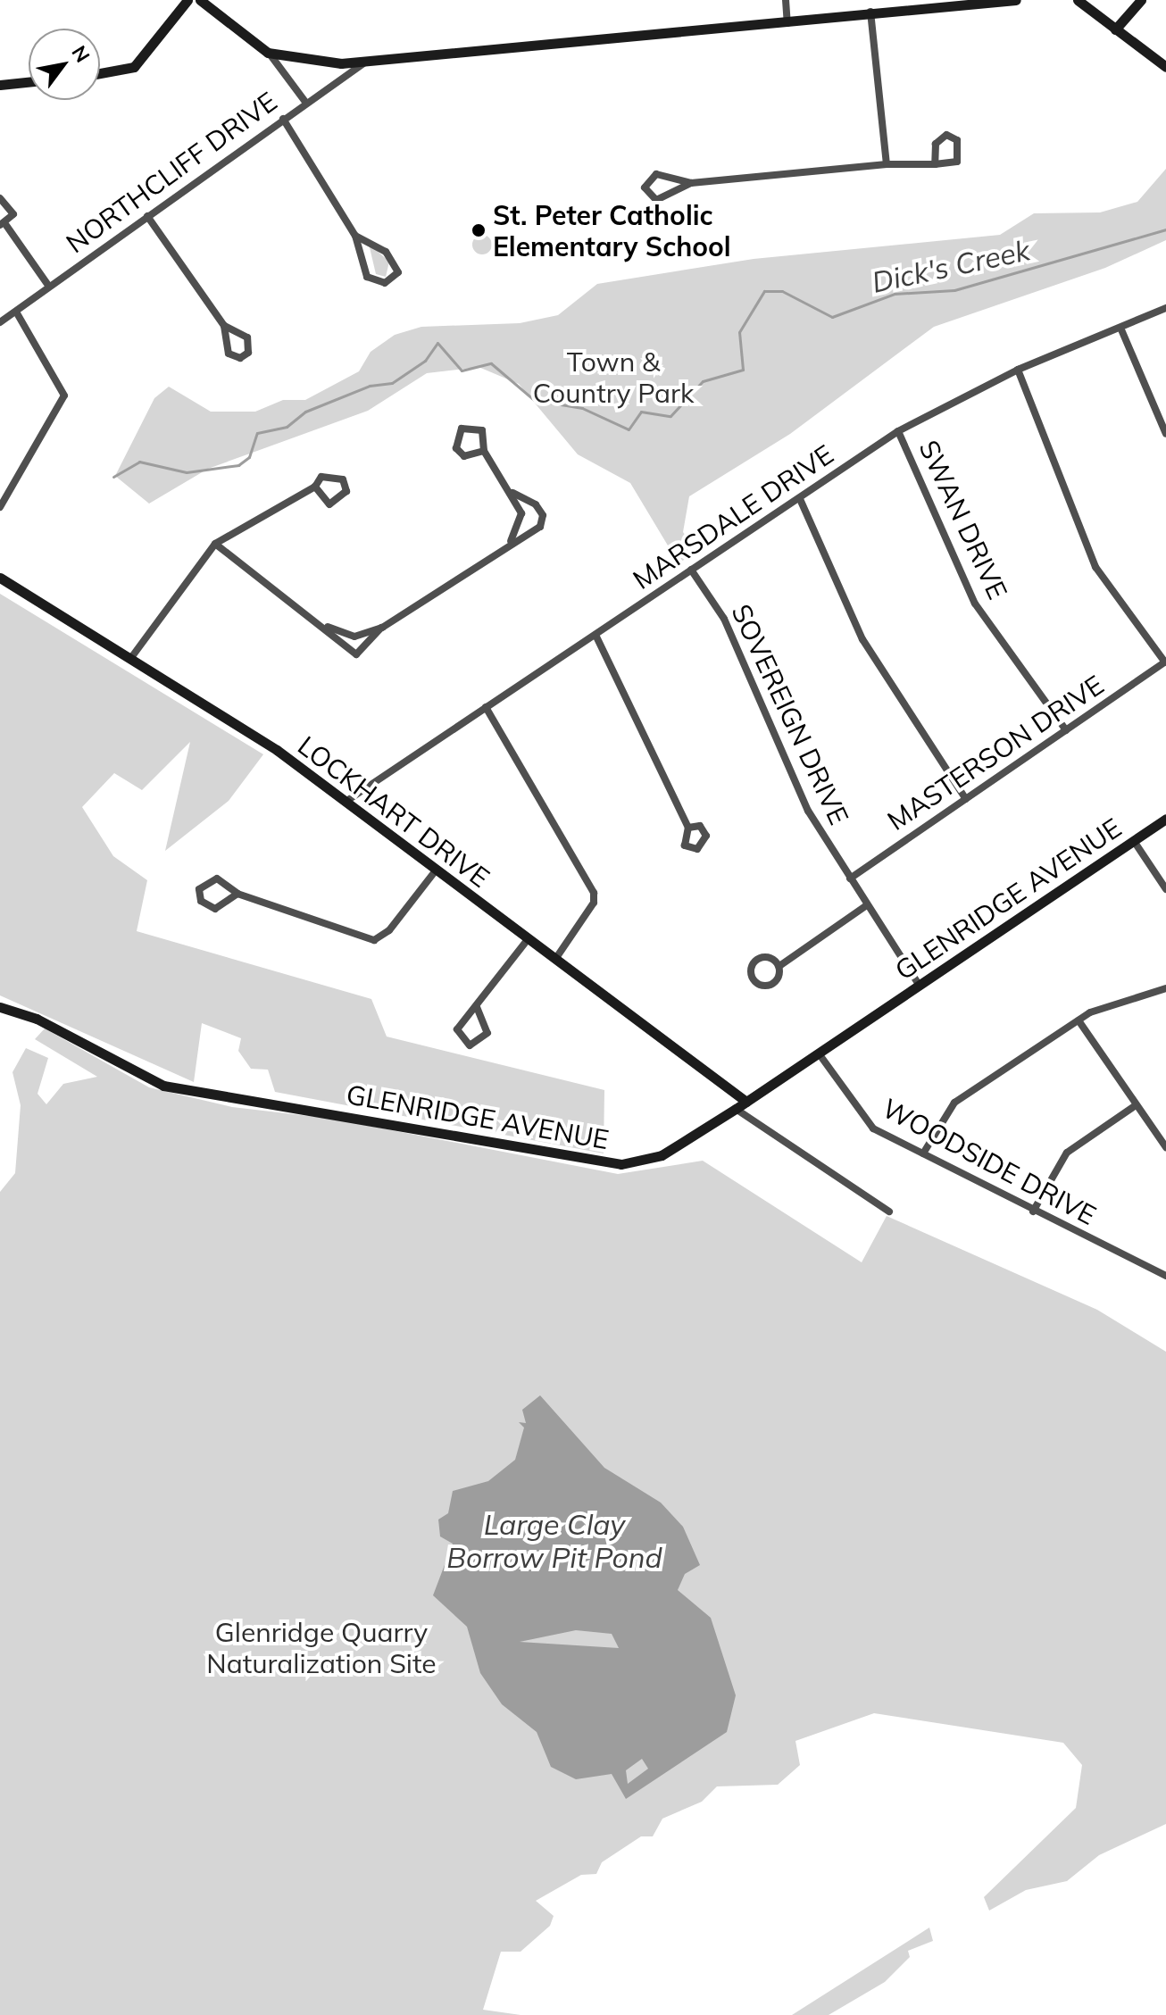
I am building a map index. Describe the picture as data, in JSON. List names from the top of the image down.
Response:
{
  "streets": {
    "street": [
      "NORTHCLIFF DRIVE",
      "MARSDALE DRIVE",
      "SWAN DRIVE",
      "SOVEREIGN DRIVE",
      "MASTERSON DRIVE",
      "LOCKHART DRIVE",
      "GLENRIDGE AVENUE",
      "WOODSIDE DRIVE"
    ]
  },
  "crossings": [
    ["MARSDALE DRIVE", "SWAN DRIVE"],
    ["MARSDALE DRIVE", "SOVEREIGN DRIVE"],
    ["MARSDALE DRIVE", "LOCKHART DRIVE"],
    ["SWAN DRIVE", "MASTERSON DRIVE"],
    ["SOVEREIGN DRIVE", "MASTERSON DRIVE"],
    ["SOVEREIGN DRIVE", "GLENRIDGE AVENUE"],
    ["LOCKHART DRIVE", "GLENRIDGE AVENUE"],
    ["GLENRIDGE AVENUE", "WOODSIDE DRIVE"]
  ],
  "water": ["Dick's Creek", "Large Clay Borrow Pit Pond"],
  "parks": ["Town & Country Park", "Glenridge Quarry Naturalization Site"],
  "places": ["St. Peter Catholic Elementary School"],
  "north": "top right"
}
